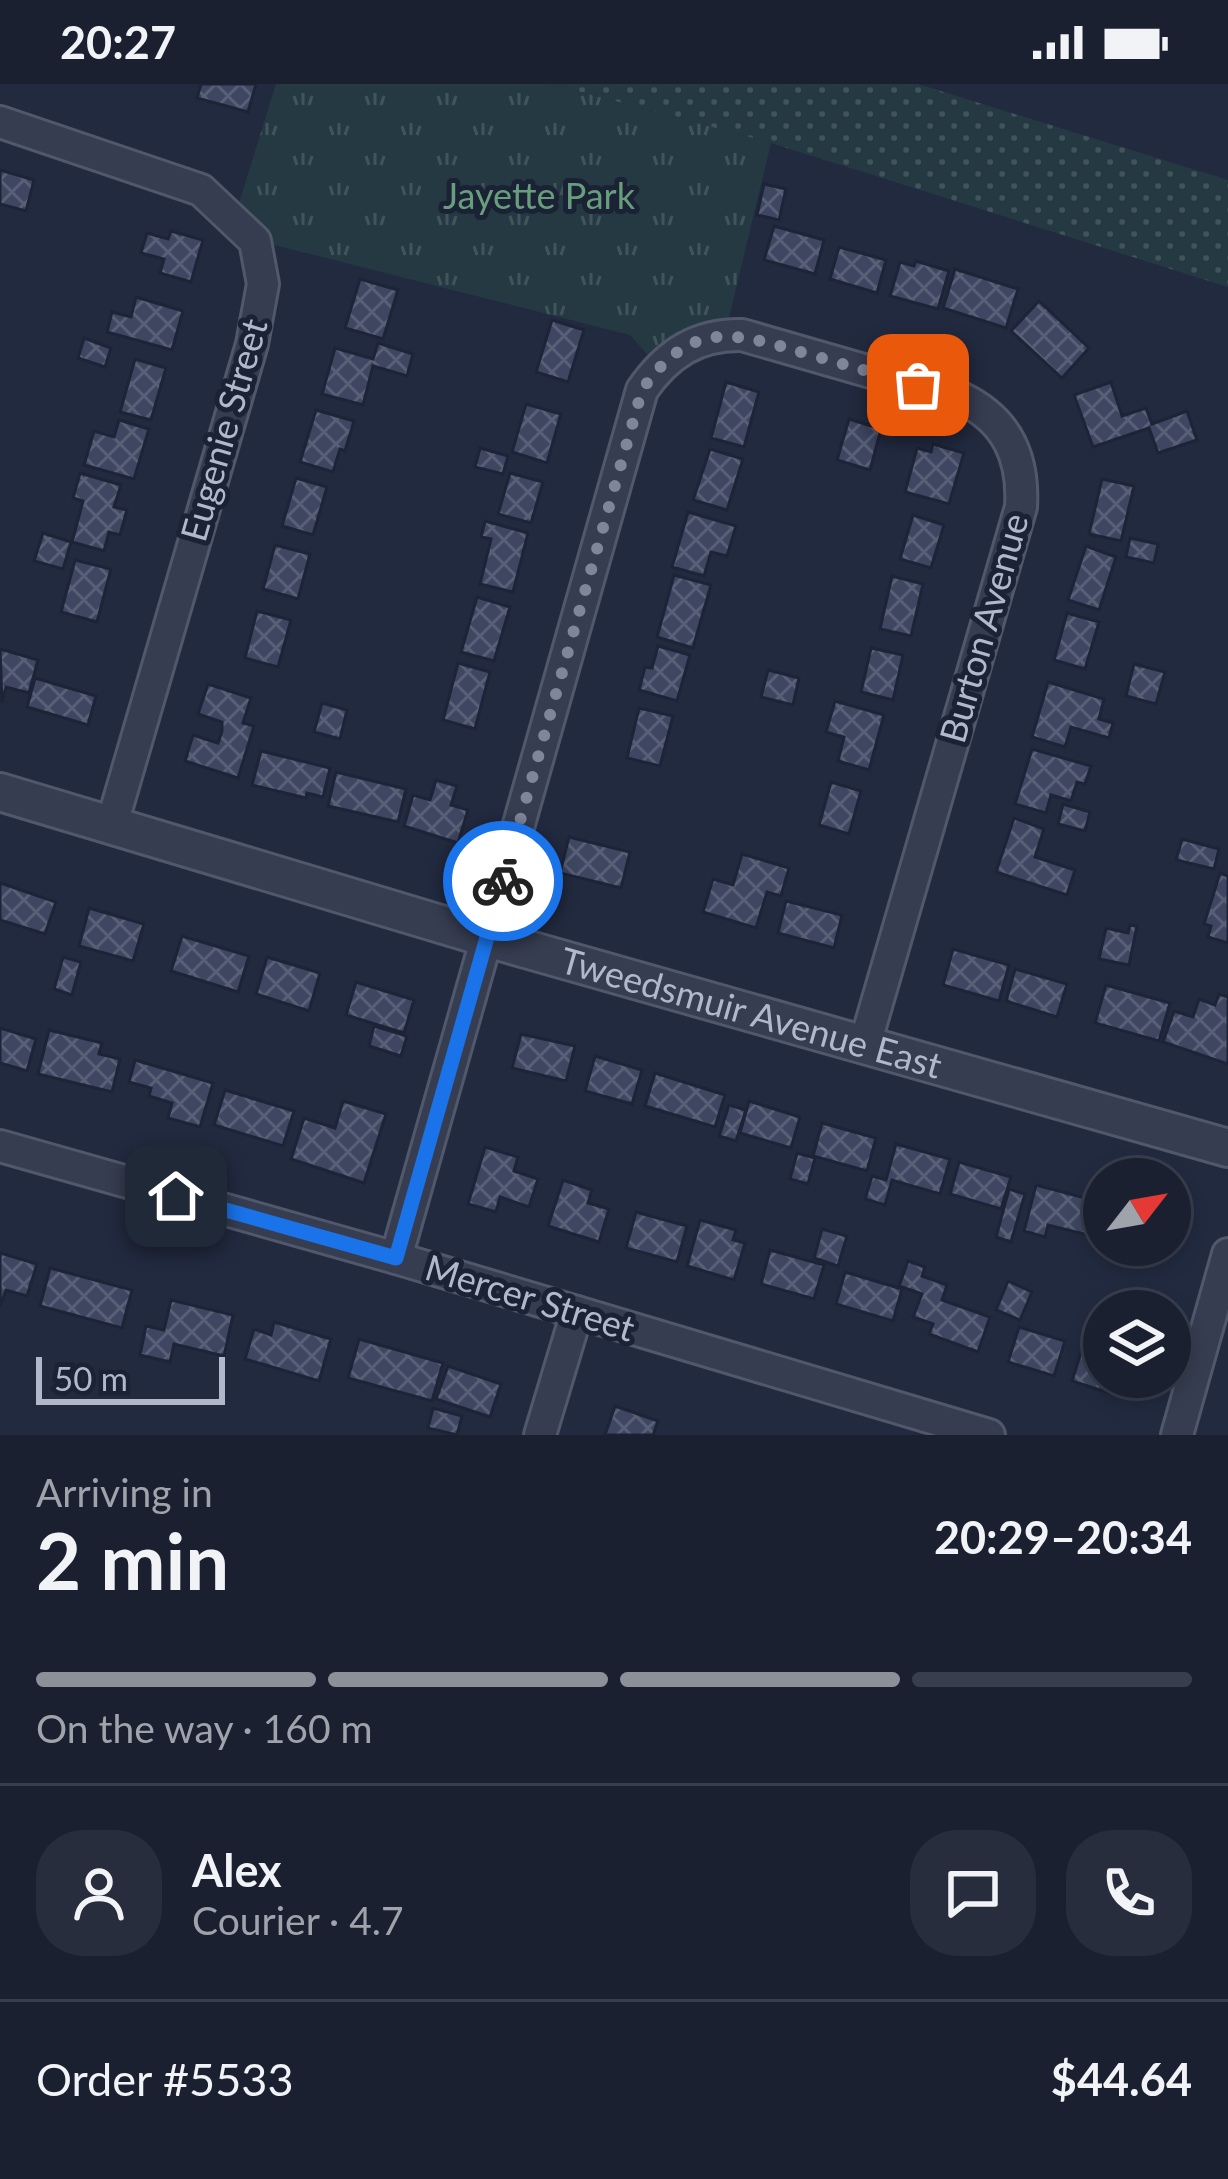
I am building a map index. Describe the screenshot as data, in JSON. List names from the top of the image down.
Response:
{
  "streets": {
    "street": [
      "Eugenie Street",
      "Burton Avenue",
      "Tweedsmuir Avenue East",
      "Mercer Street"
    ]
  },
  "crossings": [
    ["Eugenie Street", "Tweedsmuir Avenue East"],
    ["Burton Avenue", "Tweedsmuir Avenue East"],
    ["Burton Avenue", "Mercer Street"]
  ],
  "parks": ["Jayette Park"],
  "scale_bar": "50 m",
  "north": "top right",
  "page": {
    "status": "20:27",
    "scale": "50 m",
    "heading": ["2 min", "Arriving in", "20:29–20:34"],
    "panel": [
      "Alex",
      "Courier · 4.7",
      "Order #5533",
      "$44.64"
    ],
    "bar": "On the way · 160 m"
  }
}
